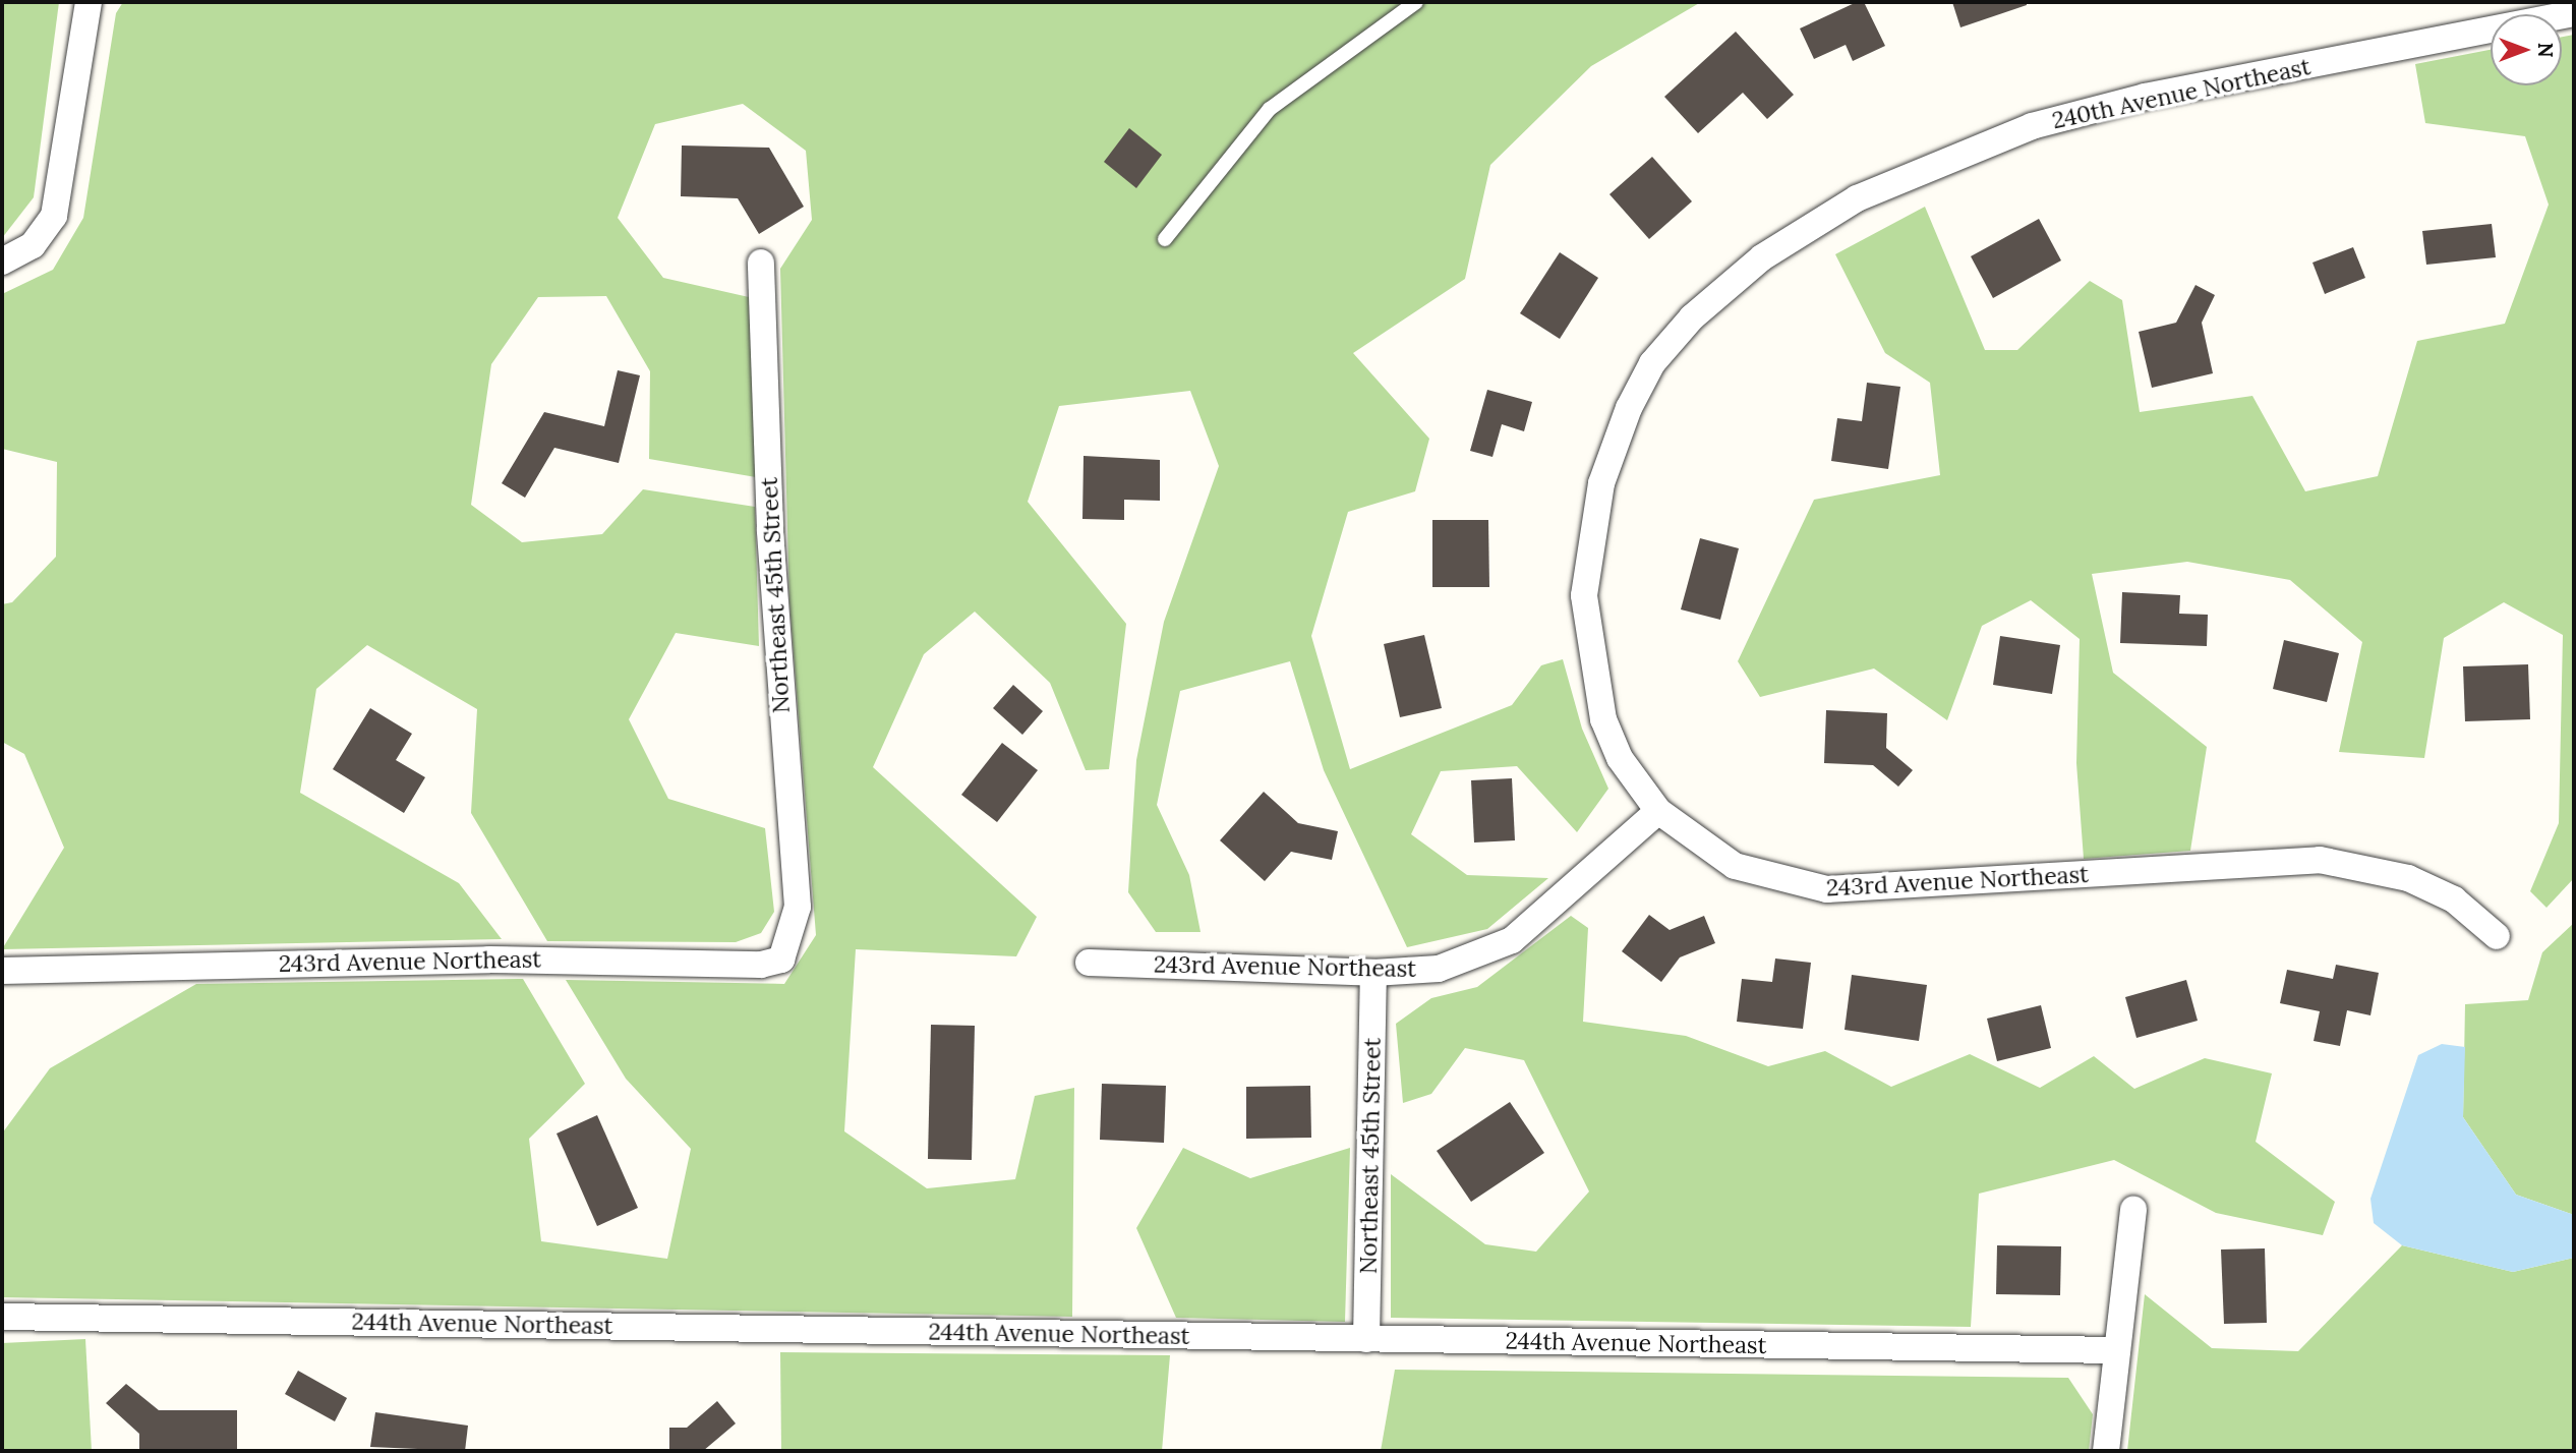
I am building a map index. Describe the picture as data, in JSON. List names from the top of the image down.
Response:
{
  "streets": {
    "street": [
      "240th Avenue Northeast",
      "Northeast 45th Street",
      "243rd Avenue Northeast",
      "244th Avenue Northeast"
    ]
  },
  "crossings": [
    ["240th Avenue Northeast", "243rd Avenue Northeast"],
    ["Northeast 45th Street", "243rd Avenue Northeast"],
    ["Northeast 45th Street", "244th Avenue Northeast"]
  ],
  "north": "right"
}
